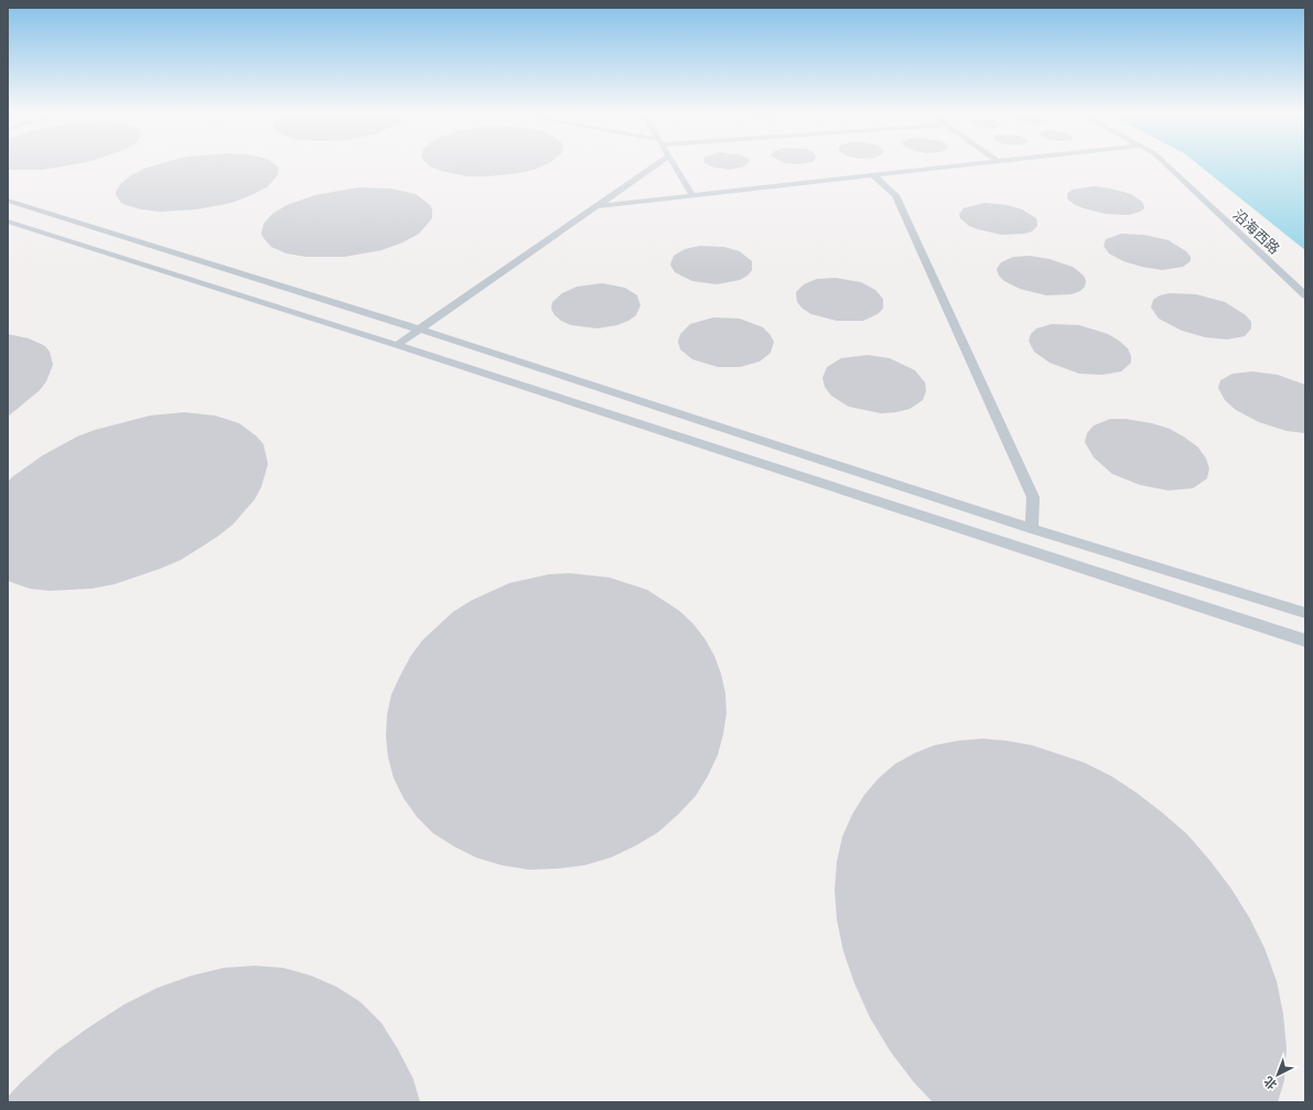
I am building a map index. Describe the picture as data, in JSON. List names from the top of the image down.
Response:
{
  "streets": {
    "lane": ["沿海西路"]
  },
  "north": "bottom left"
}
